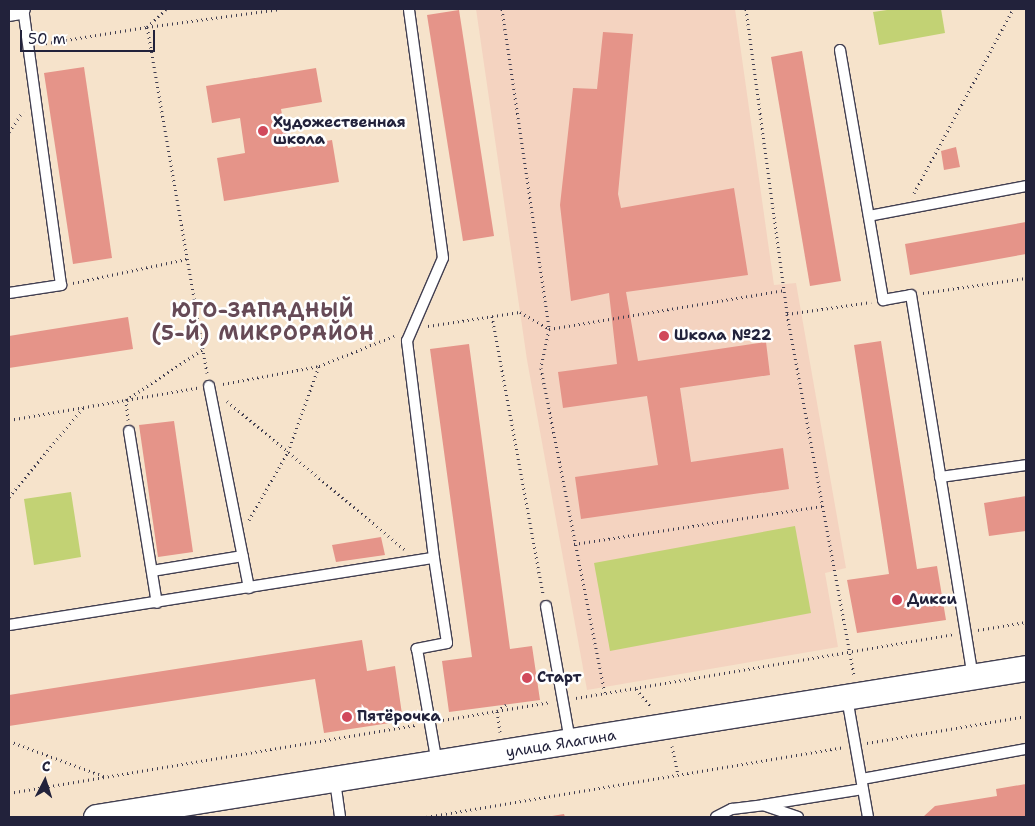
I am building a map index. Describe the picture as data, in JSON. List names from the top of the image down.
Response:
{
  "streets": {
    "street": ["улица Ялагина"]
  },
  "districts": ["ЮГО-ЗАПАДНЫЙ (5-Й) МИКРОРАЙОН"],
  "places": [
    "Художественная школа",
    "Школа №22",
    "Дикси",
    "Старт",
    "Пятёрочка"
  ],
  "scale_bar": "50 m",
  "north": "top"
}
